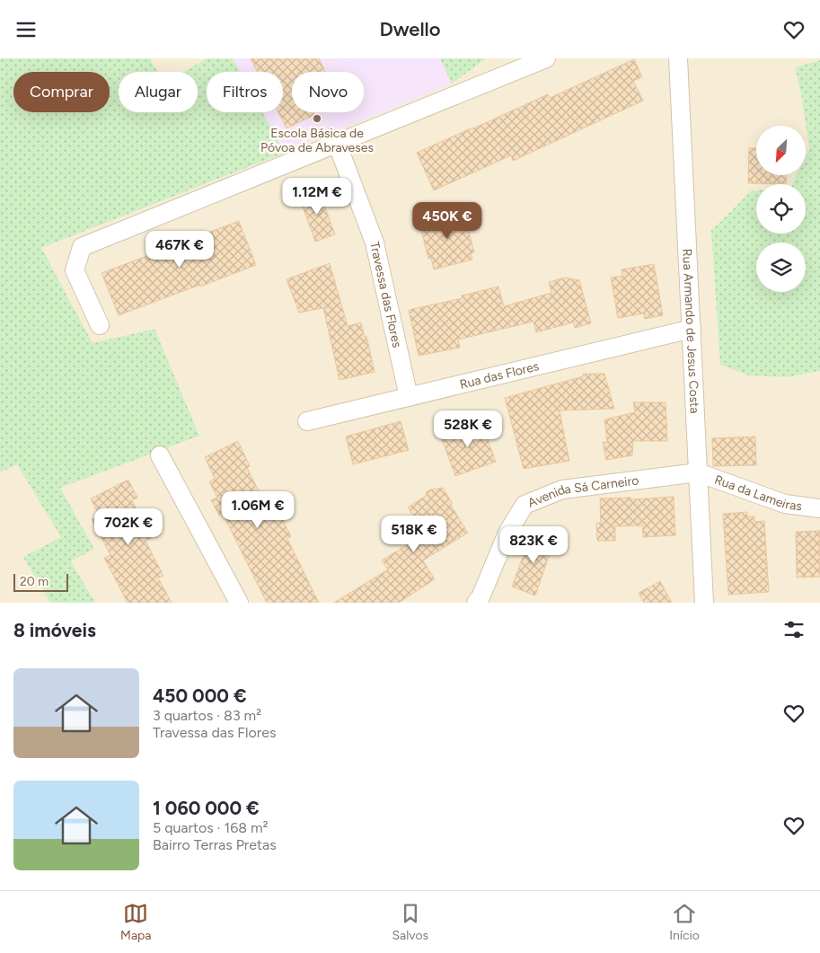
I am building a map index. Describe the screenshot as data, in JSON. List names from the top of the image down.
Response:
{
  "streets": {
    "street": [
      "Travessa das Flores",
      "Rua Armando de Jesus Costa",
      "Rua das Flores",
      "Rua da Lameiras",
      "Avenida Sá Carneiro"
    ]
  },
  "crossings": [
    ["Travessa das Flores", "Rua das Flores"],
    ["Rua Armando de Jesus Costa", "Rua das Flores"],
    ["Rua Armando de Jesus Costa", "Rua da Lameiras"],
    ["Rua Armando de Jesus Costa", "Avenida Sá Carneiro"],
    ["Rua da Lameiras", "Avenida Sá Carneiro"]
  ],
  "places": ["Escola Básica de Póvoa de Abraveses"],
  "scale_bar": "20 m",
  "north": "bottom left",
  "page": {
    "header": "Dwello",
    "chip": [
      "Comprar",
      "Alugar",
      "Filtros",
      "Novo"
    ],
    "price": [
      "1.12M €",
      "450K €",
      "467K €",
      "528K €",
      "1.06M €",
      "702K €",
      "518K €",
      "823K €"
    ],
    "scale": "20 m",
    "heading": "8 imóveis",
    "list": [
      {
        "name": "450 000 €",
        "note": "3 quartos · 83 m² · Travessa das Flores"
      },
      {
        "name": "1 060 000 €",
        "note": "5 quartos · 168 m² · Bairro Terras Pretas"
      }
    ],
    "tabs": ["Mapa", "Salvos", "Início"]
  }
}
